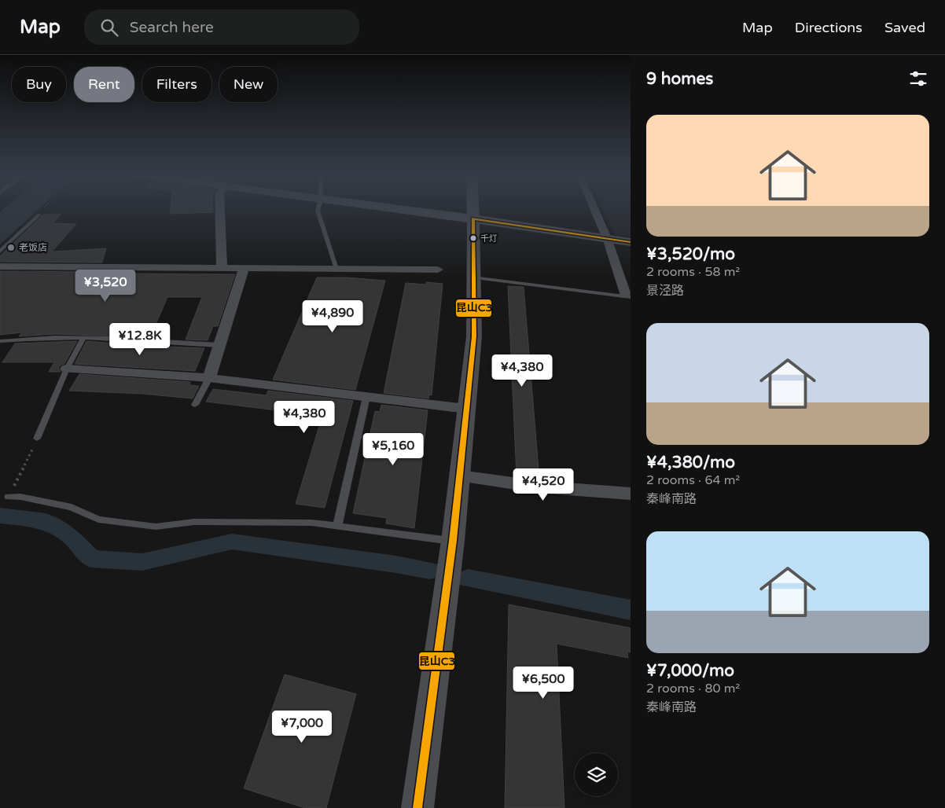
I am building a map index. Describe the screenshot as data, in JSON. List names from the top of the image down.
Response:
{
  "places": ["千灯", "老饭店"],
  "lines": ["transit line 昆山C3"],
  "page": {
    "header": "Map",
    "search": "Search here",
    "nav": ["Map", "Directions", "Saved"],
    "heading": "9 homes",
    "chip": [
      "Buy",
      "Rent",
      "Filters",
      "New"
    ],
    "list": [
      {
        "name": "¥3,520/mo",
        "note": "2 rooms · 58 m² · 景泾路"
      },
      {
        "name": "¥4,380/mo",
        "note": "2 rooms · 64 m² · 秦峰南路"
      },
      {
        "name": "¥7,000/mo",
        "note": "2 rooms · 80 m² · 秦峰南路"
      }
    ],
    "price": [
      "¥3,520",
      "¥4,890",
      "¥12.8K",
      "¥4,380",
      "¥4,380",
      "¥5,160",
      "¥4,520",
      "¥6,500",
      "¥7,000"
    ]
  }
}
